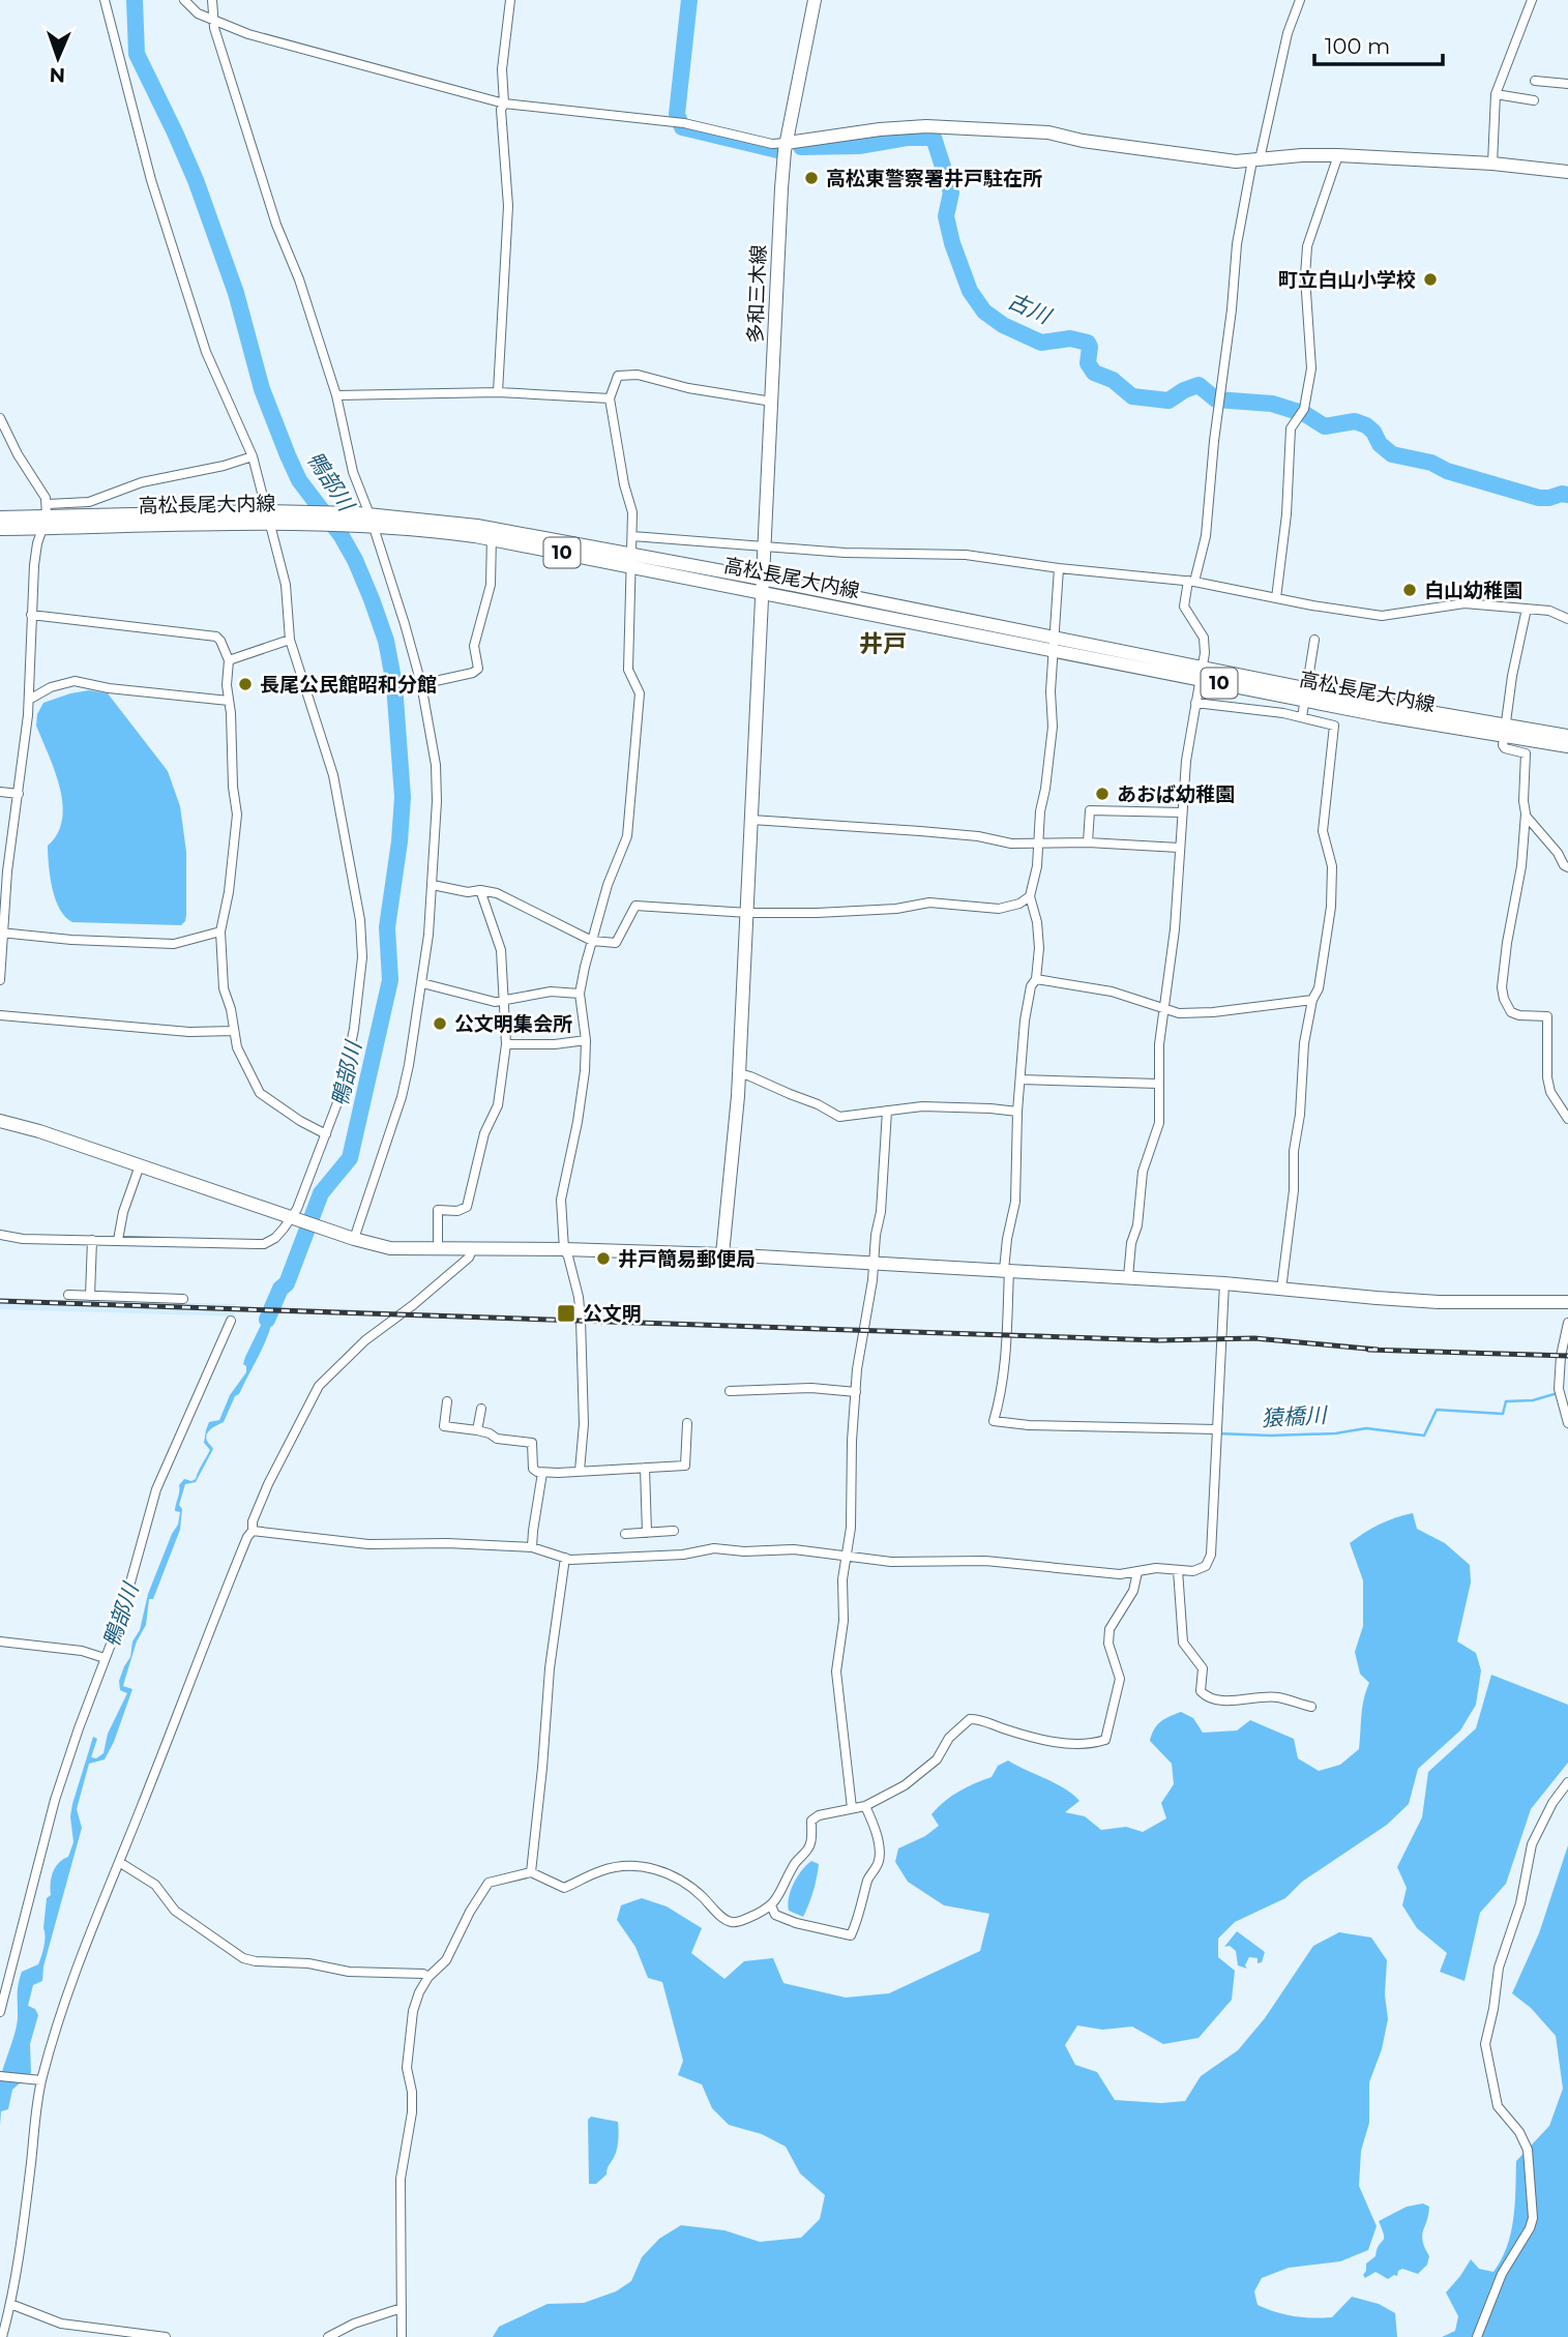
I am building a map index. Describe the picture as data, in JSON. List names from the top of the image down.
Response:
{
  "streets": {
    "street": ["多和三木線", "高松長尾大内線", "10"]
  },
  "crossings": [
    ["多和三木線", "高松長尾大内線"]
  ],
  "districts": ["井戸"],
  "water": ["古川", "鴨部川", "猿橋川"],
  "places": {
    "other": [
      "高松東警察署井戸駐在所",
      "町立白山小学校",
      "白山幼稚園",
      "長尾公民館昭和分館",
      "あおば幼稚園",
      "公文明集会所",
      "井戸簡易郵便局"
    ],
    "transit": ["公文明"]
  },
  "scale_bar": "100 m",
  "north": "bottom"
}
